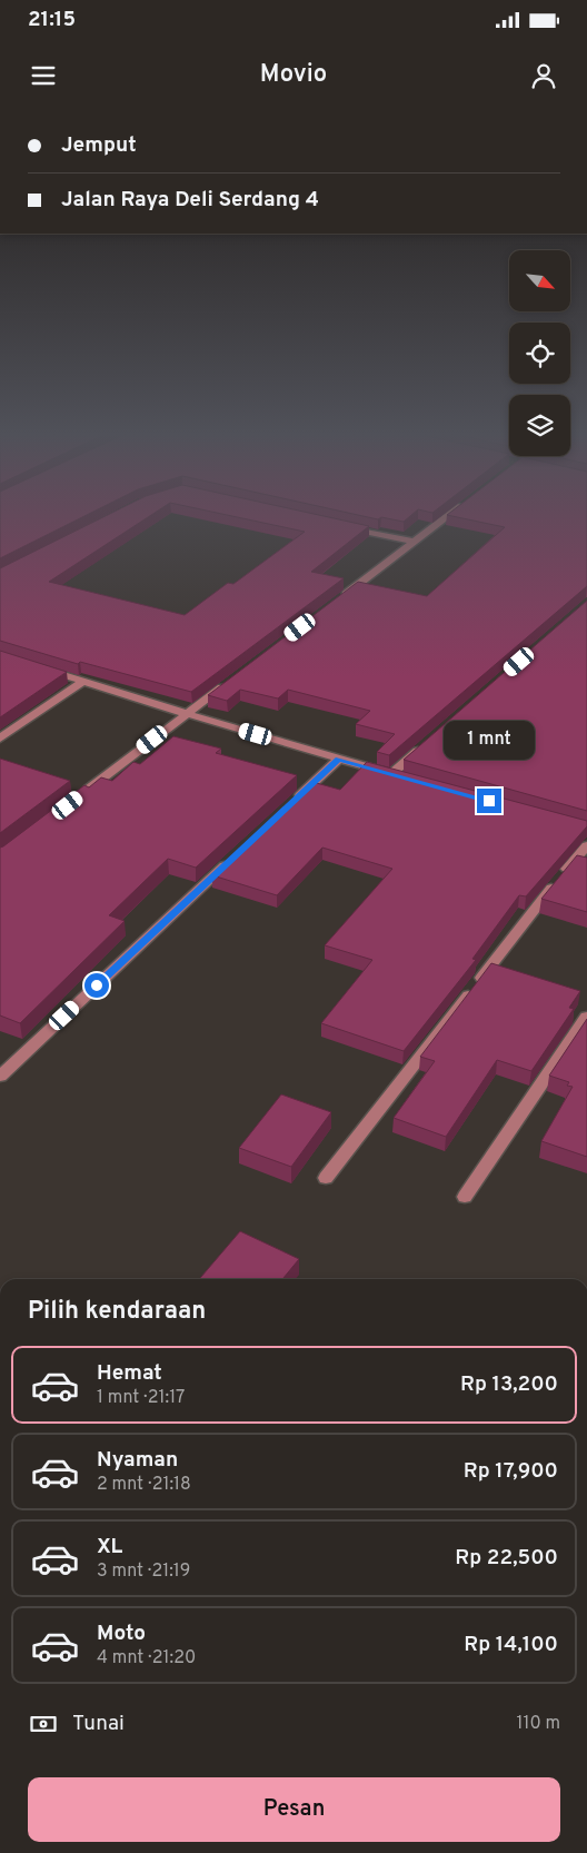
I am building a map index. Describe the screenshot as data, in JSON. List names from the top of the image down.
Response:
{
  "north": "bottom right",
  "page": {
    "status": "21:15",
    "header": "Movio",
    "banner": ["Jemput", "Jalan Raya Deli Serdang 4"],
    "bubble": "1 mnt",
    "heading": "Pilih kendaraan",
    "list": [
      {
        "name": "Hemat",
        "note": "1 mnt · 21:17",
        "value": "Rp 13,200"
      },
      {
        "name": "Nyaman",
        "note": "2 mnt · 21:18",
        "value": "Rp 17,900"
      },
      {
        "name": "XL",
        "note": "3 mnt · 21:19",
        "value": "Rp 22,500"
      },
      {
        "name": "Moto",
        "note": "4 mnt · 21:20",
        "value": "Rp 14,100"
      }
    ],
    "pay": ["Tunai", "110 m"],
    "buttons": "Pesan"
  }
}
